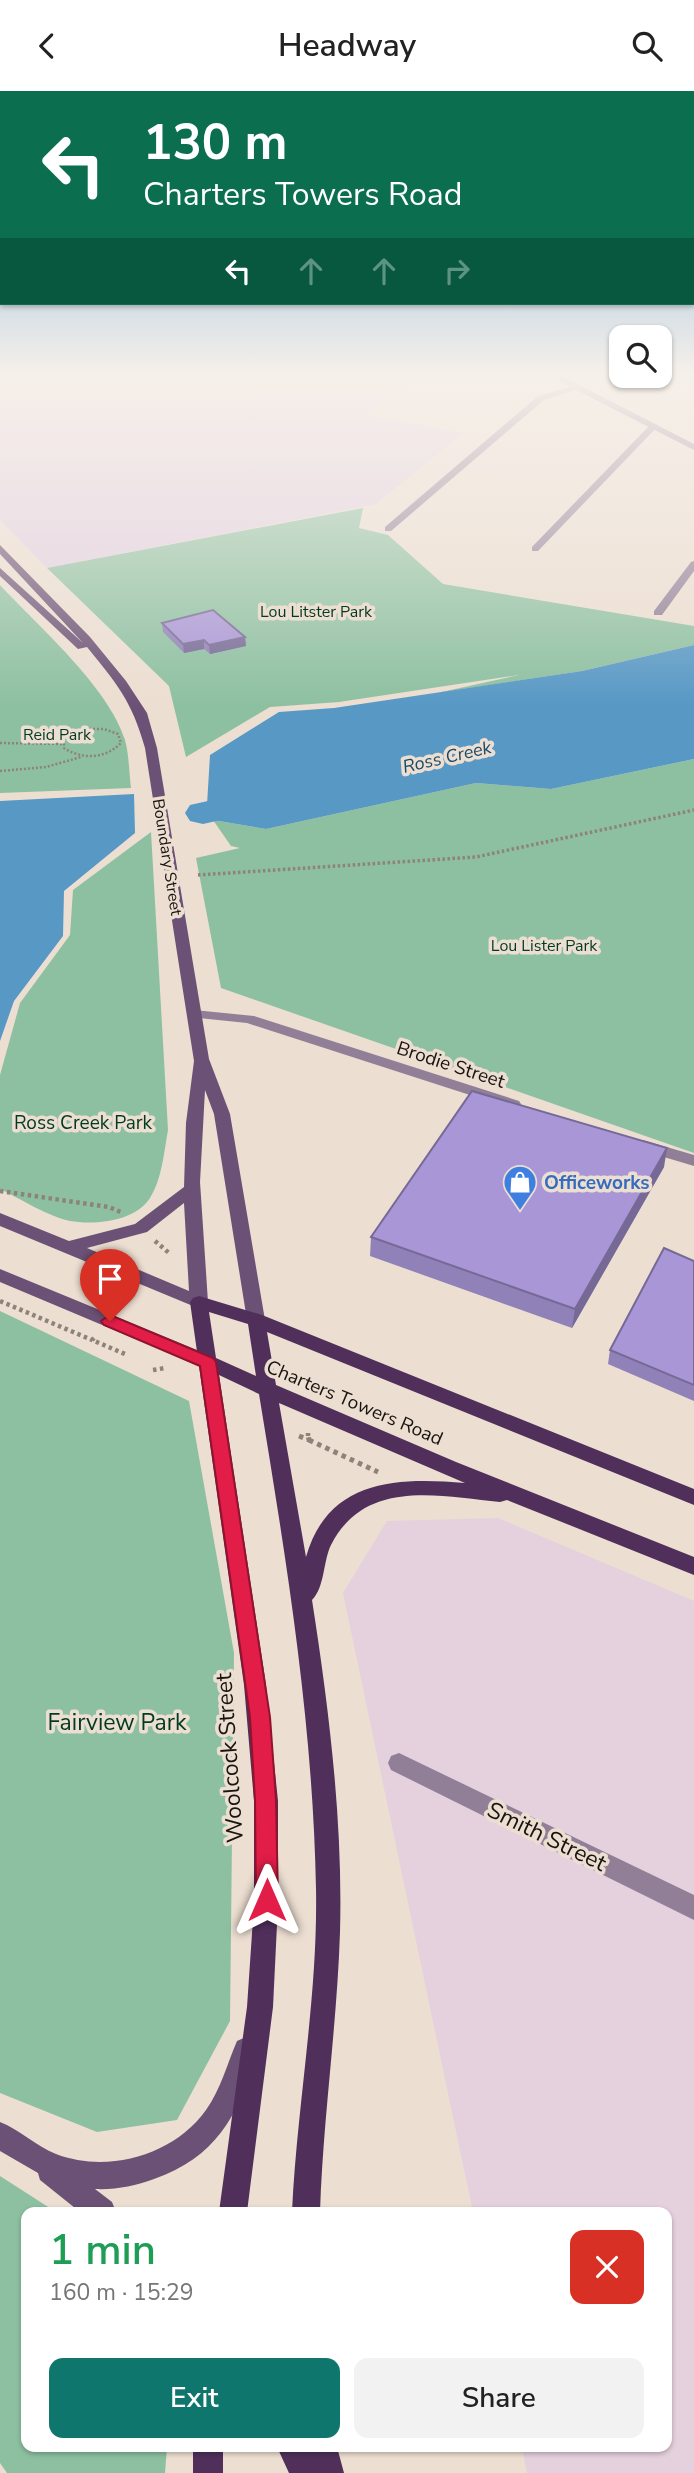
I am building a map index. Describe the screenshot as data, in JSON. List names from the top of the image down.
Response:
{
  "streets": {
    "main road": ["Boundary Street", "Charters Towers Road", "Woolcock Street"],
    "street": ["Brodie Street", "Smith Street"]
  },
  "crossings": [
    ["Boundary Street", "Brodie Street"],
    ["Boundary Street", "Charters Towers Road"],
    ["Boundary Street", "Woolcock Street"],
    ["Charters Towers Road", "Woolcock Street"]
  ],
  "water": ["Ross Creek"],
  "parks": [
    "Lou Litster Park",
    "Reid Park",
    "Lou Lister Park",
    "Ross Creek Park",
    "Fairview Park"
  ],
  "places": {
    "shop": ["Officeworks"]
  },
  "page": {
    "header": "Headway",
    "turn": ["130 m", "Charters Towers Road"],
    "heading": ["1 min", "160 m · 15:29"],
    "buttons": ["Exit", "Share"]
  }
}
